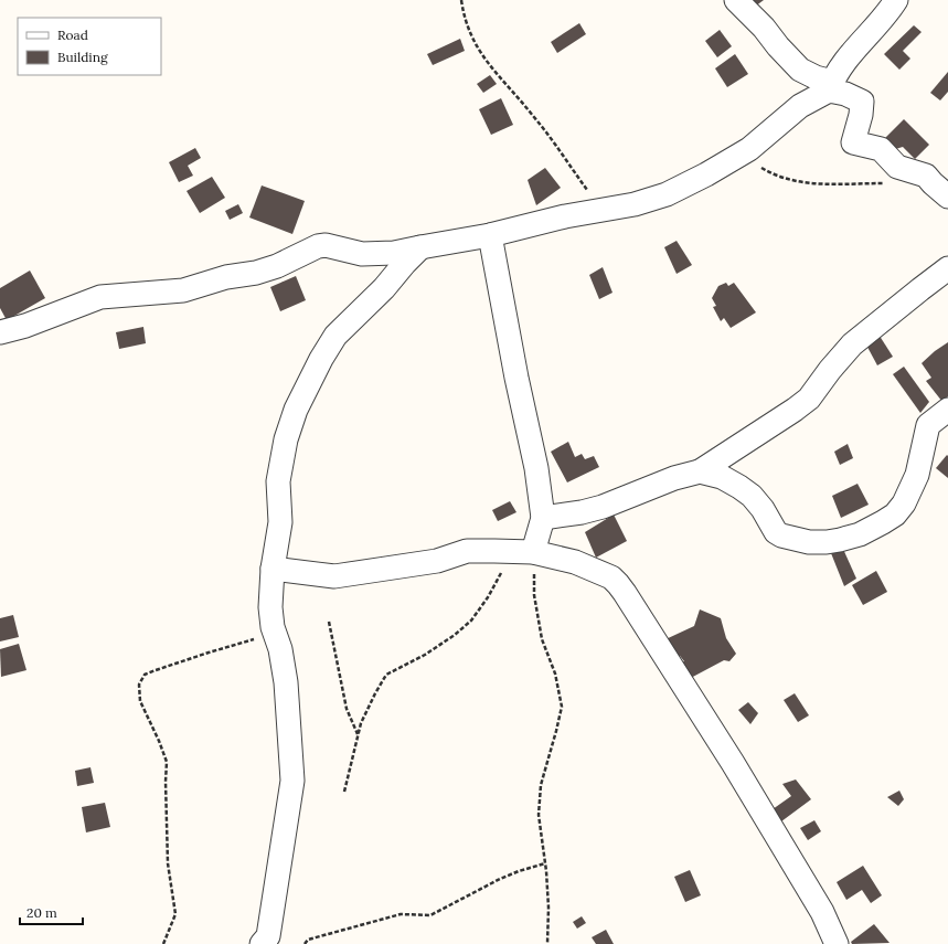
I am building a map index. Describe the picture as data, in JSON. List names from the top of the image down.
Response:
{
  "legend": ["Road", "Building"],
  "scale_bar": "20 m"
}
